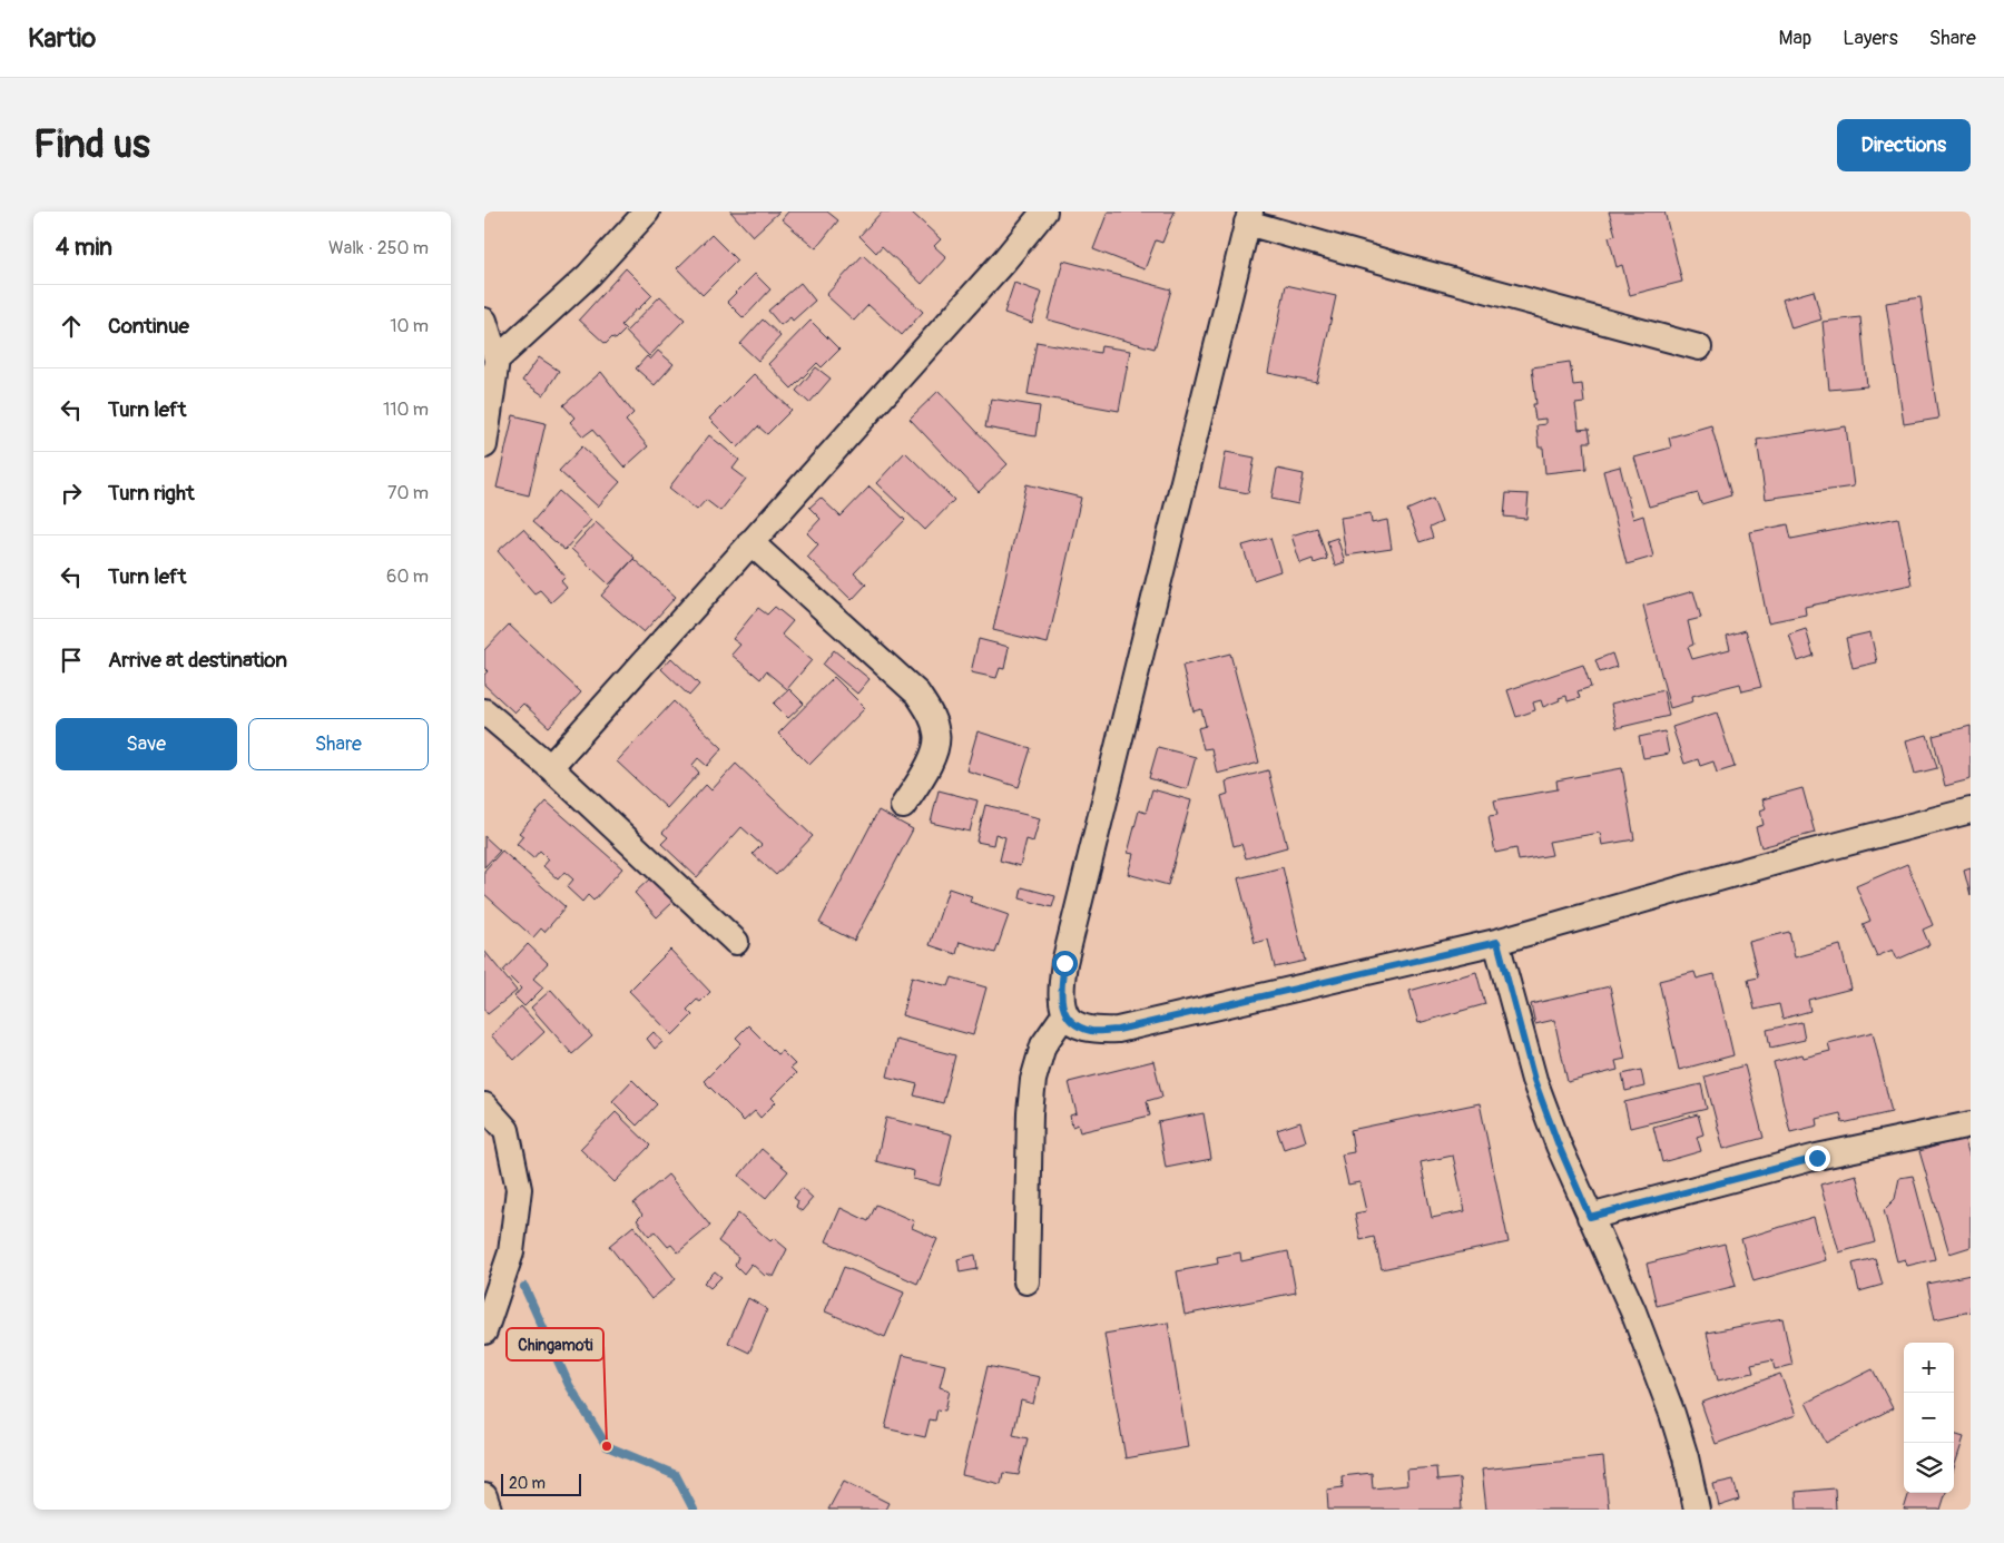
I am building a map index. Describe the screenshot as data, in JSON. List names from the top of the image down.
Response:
{
  "places": ["Chingamoti"],
  "scale_bar": "20 m",
  "page": {
    "header": "Kartio",
    "nav": ["Map", "Layers", "Share"],
    "buttons": [
      "Directions",
      ["Save", "Share"]
    ],
    "title": "Find us",
    "heading": ["4 min", "Walk · 250 m"],
    "list": [
      ["Continue", "10 m"],
      ["Turn left", "110 m"],
      ["Turn right", "70 m"],
      ["Turn left", "60 m"],
      "Arrive at destination"
    ],
    "map_buttons": ["+", "−"],
    "scale": "20 m"
  }
}
